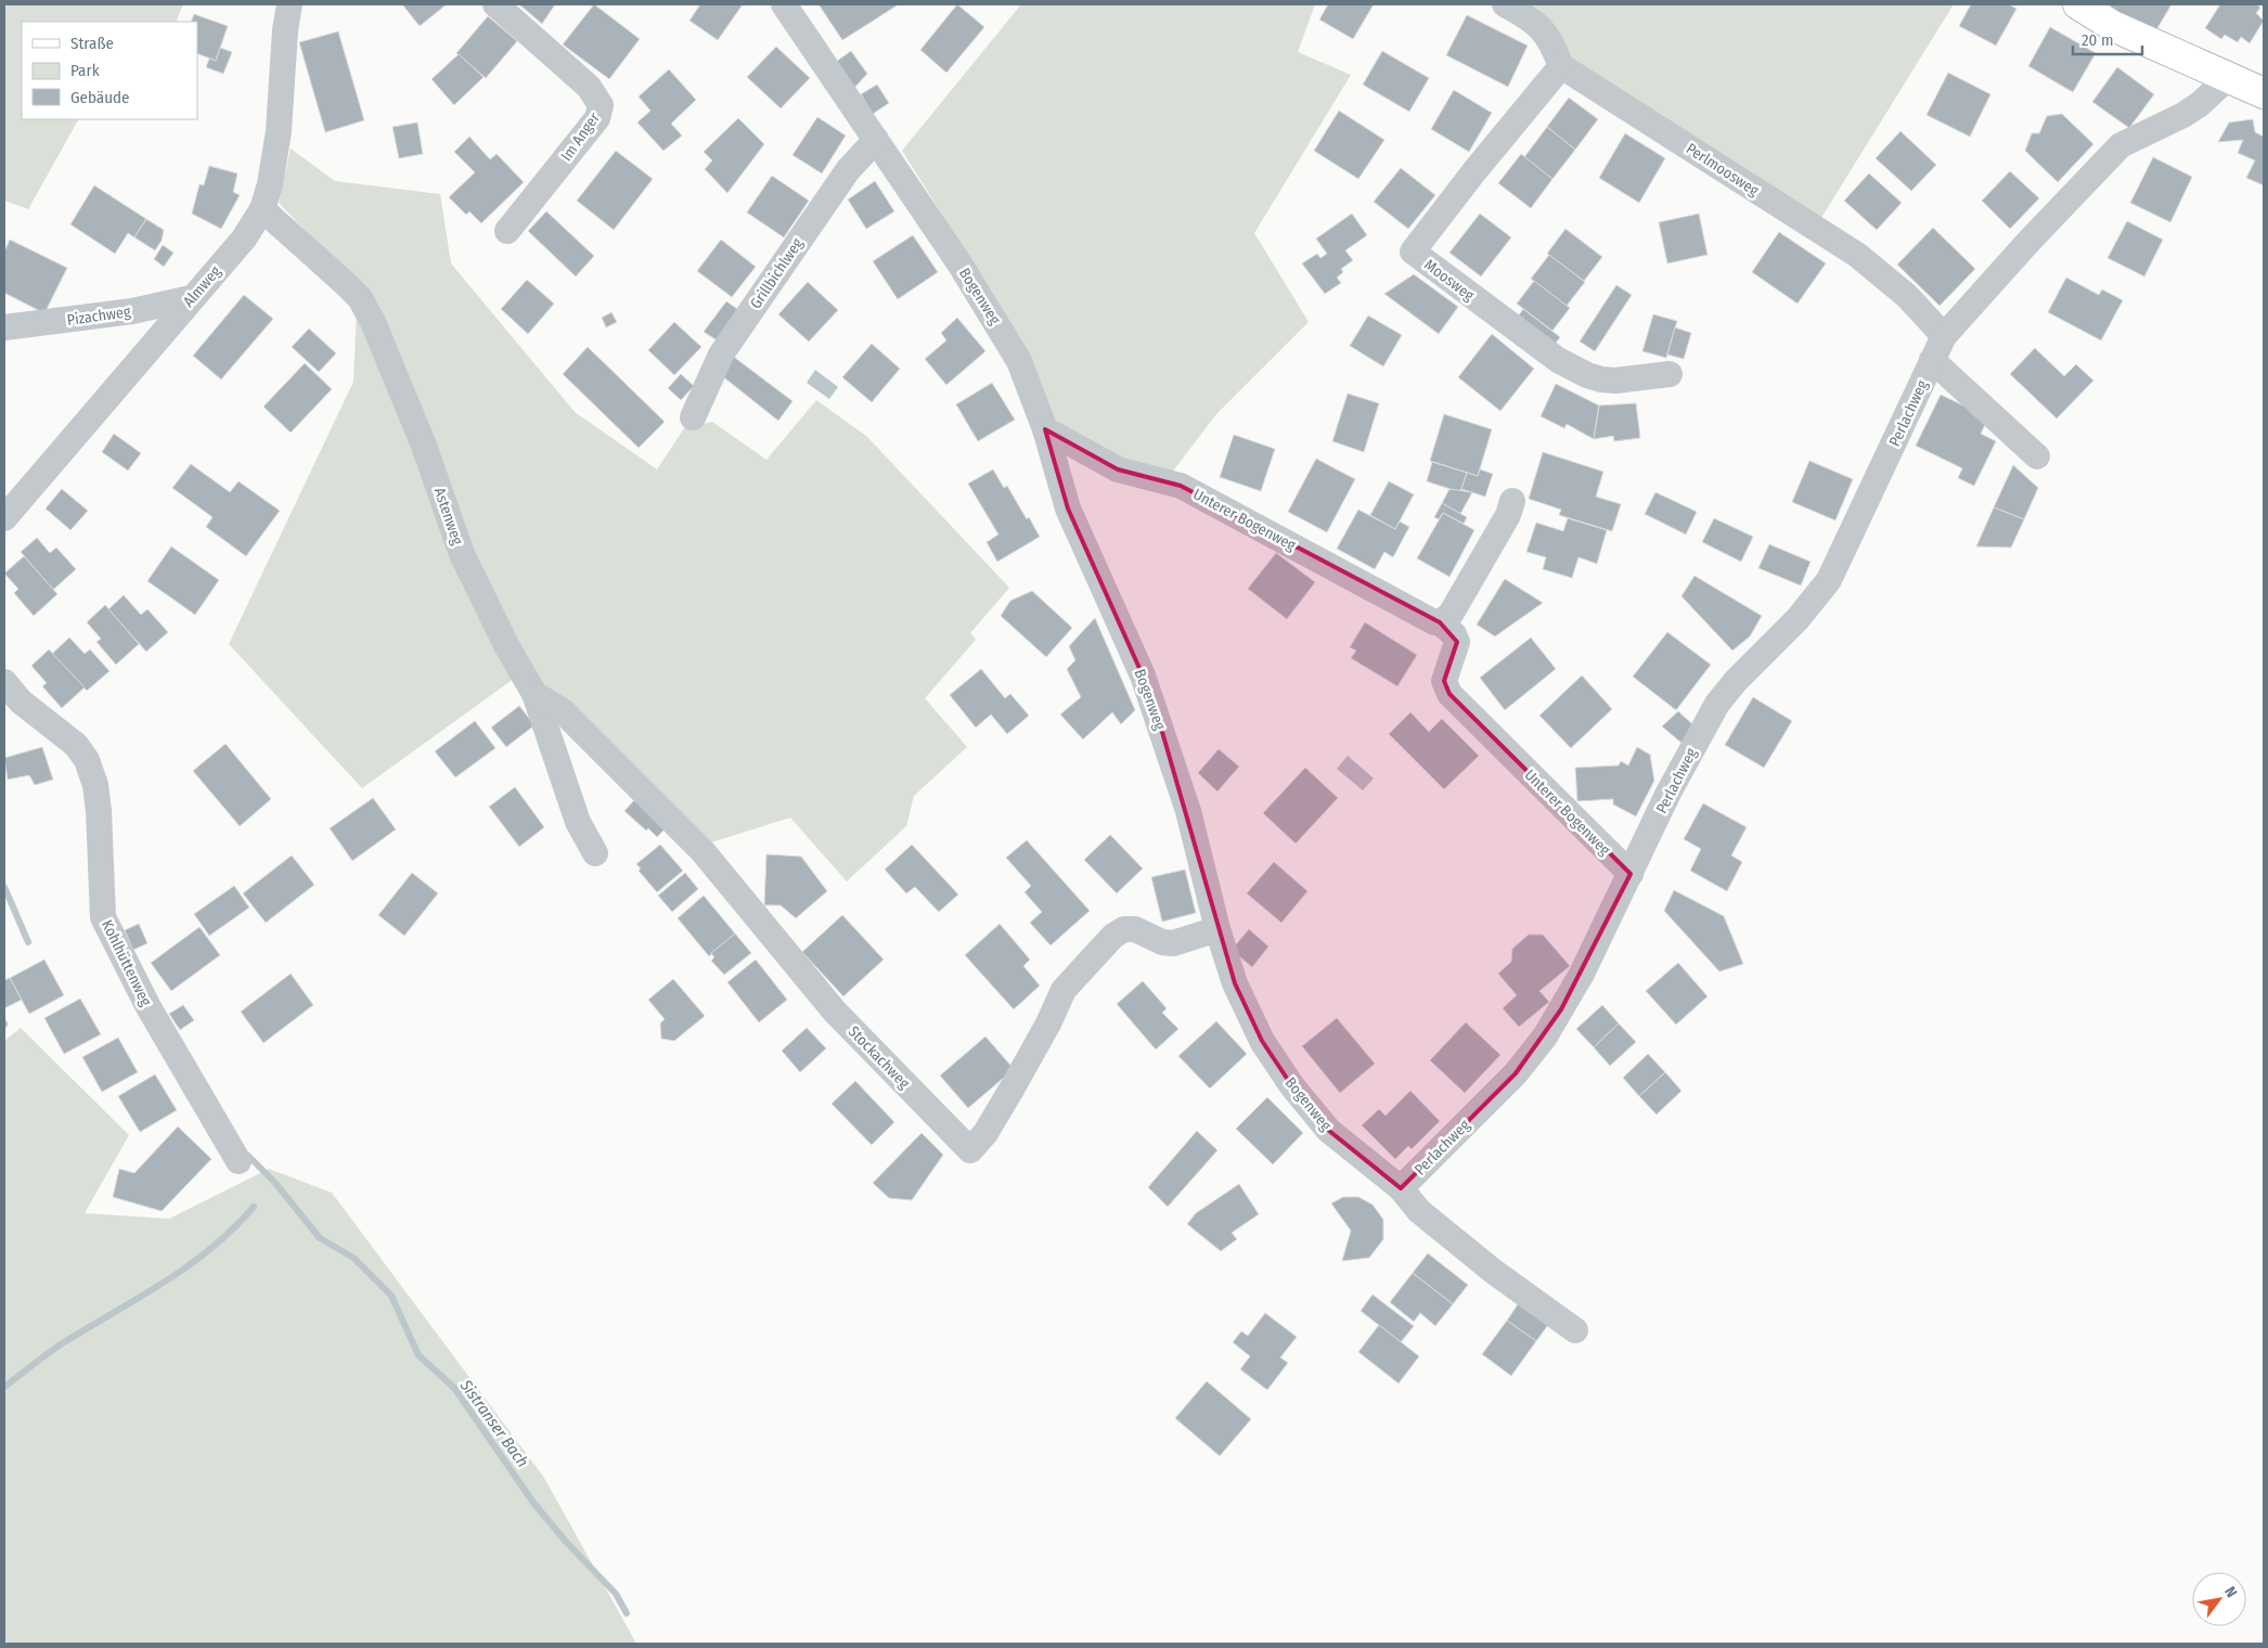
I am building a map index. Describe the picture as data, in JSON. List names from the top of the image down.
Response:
{
  "streets": {
    "street": [
      "Im Anger",
      "Perlmoosweg",
      "Grillbichlweg",
      "Moosweg",
      "Almweg",
      "Bogenweg",
      "Pizachweg",
      "Perlachweg",
      "Astenweg",
      "Unterer Bogenweg",
      "Kohlhüttenweg",
      "Stockachweg"
    ]
  },
  "crossings": [
    ["Perlmoosweg", "Moosweg"],
    ["Perlmoosweg", "Perlachweg"],
    ["Grillbichlweg", "Bogenweg"],
    ["Almweg", "Pizachweg"],
    ["Almweg", "Astenweg"],
    ["Bogenweg", "Perlachweg"],
    ["Bogenweg", "Unterer Bogenweg"],
    ["Bogenweg", "Stockachweg"],
    ["Perlachweg", "Unterer Bogenweg"],
    ["Astenweg", "Stockachweg"]
  ],
  "water": ["Sistranser Bach"],
  "legend": ["Straße", "Park", "Gebäude"],
  "scale_bar": "20 m",
  "north": "top right"
}
